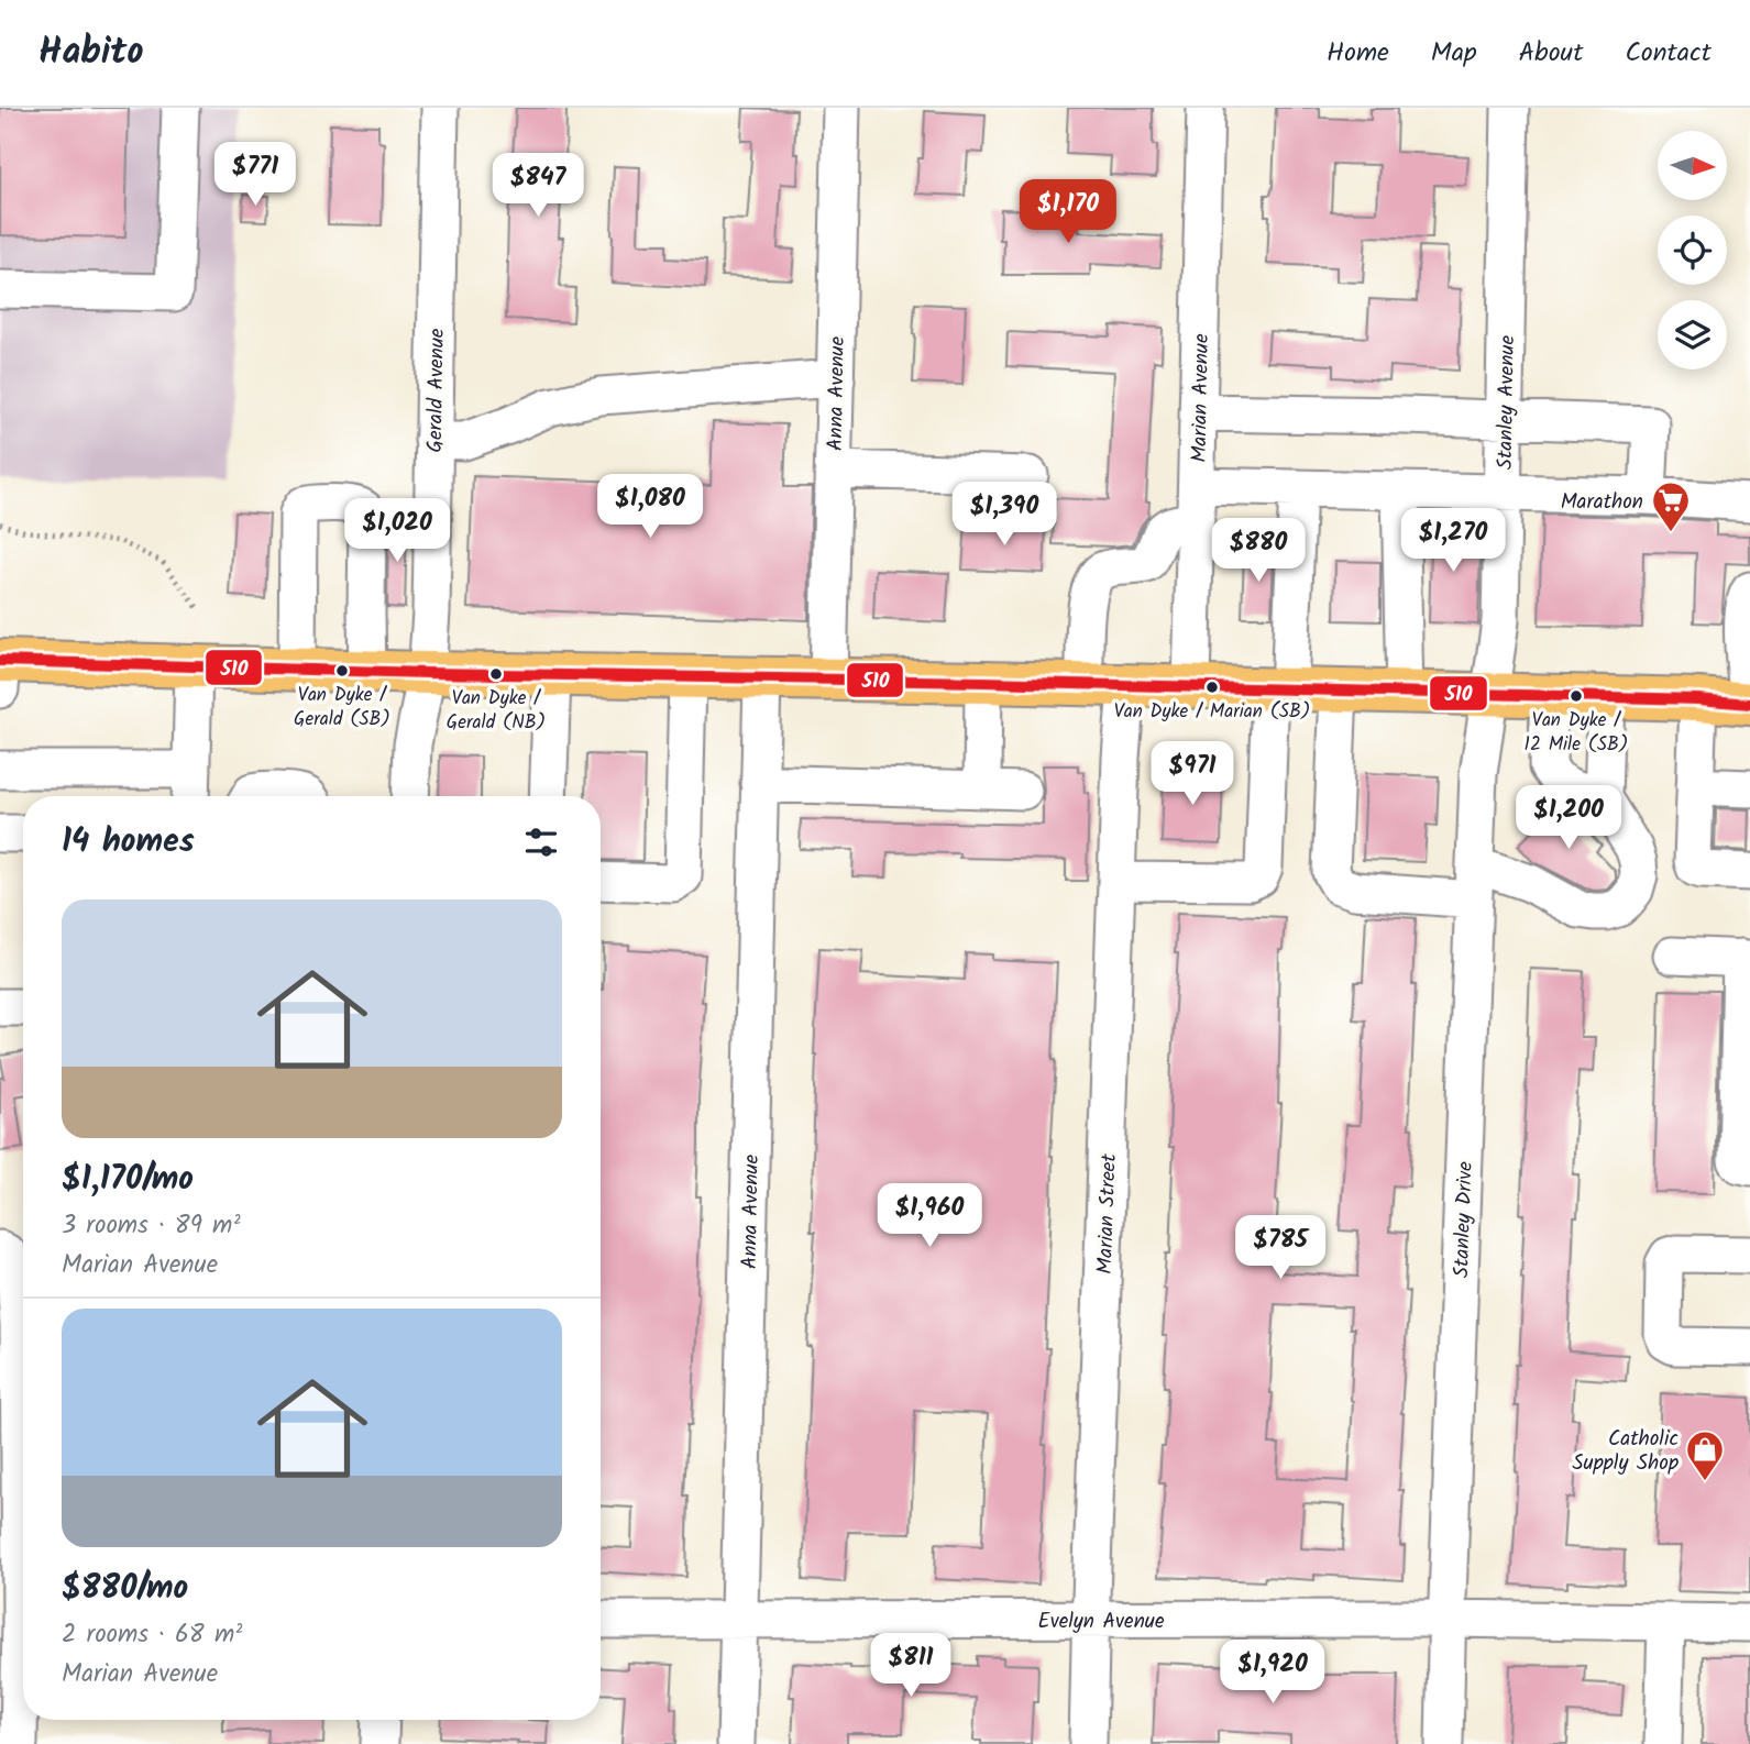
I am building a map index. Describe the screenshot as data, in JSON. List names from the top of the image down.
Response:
{
  "streets": {
    "street": [
      "Gerald Avenue",
      "Anna Avenue",
      "Marian Avenue",
      "Stanley Avenue",
      "Marian Street",
      "Stanley Drive",
      "Evelyn Avenue"
    ]
  },
  "crossings": [
    ["Anna Avenue", "Evelyn Avenue"],
    ["Stanley Avenue", "Stanley Drive"],
    ["Marian Street", "Evelyn Avenue"],
    ["Stanley Drive", "Evelyn Avenue"]
  ],
  "places": {
    "supermarket": ["Marathon"],
    "other": [
      "Van Dyke / Gerald (SB)",
      "Van Dyke / Gerald (NB)",
      "Van Dyke / Marian (SB)",
      "Van Dyke / 12 Mile (SB)"
    ],
    "shop": ["Catholic Supply Shop"]
  },
  "lines": ["transit line 510"],
  "north": "right",
  "page": {
    "header": "Habito",
    "nav": [
      "Home",
      "Map",
      "About",
      "Contact"
    ],
    "price": [
      "$771",
      "$847",
      "$1,170",
      "$1,080",
      "$1,390",
      "$1,020",
      "$1,270",
      "$880",
      "$971",
      "$1,200",
      "$1,960",
      "$785",
      "$811",
      "$1,920"
    ],
    "heading": "14 homes",
    "list": [
      {
        "name": "$1,170/mo",
        "note": "3 rooms · 89 m² · Marian Avenue"
      },
      {
        "name": "$880/mo",
        "note": "2 rooms · 68 m² · Marian Avenue"
      }
    ]
  }
}
